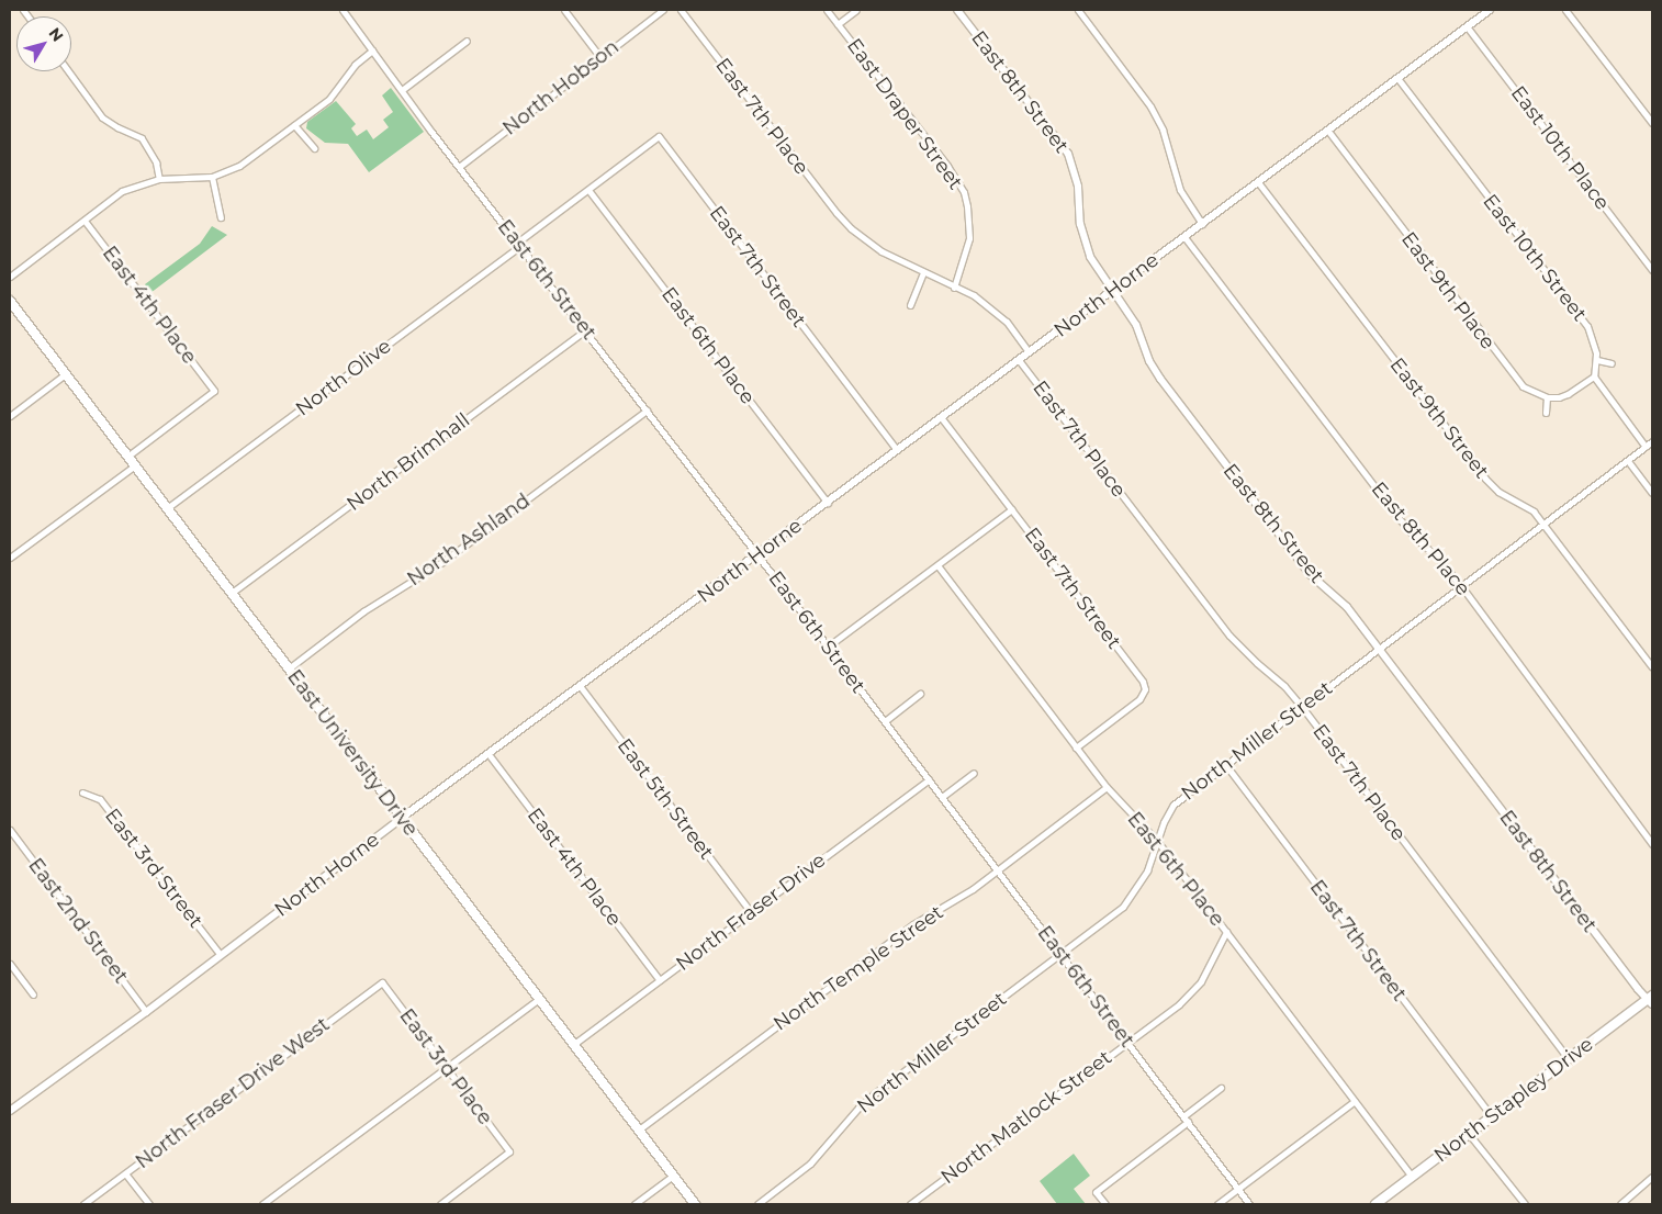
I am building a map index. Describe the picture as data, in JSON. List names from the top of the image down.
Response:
{
  "streets": {
    "main road": ["East University Drive", "North Stapley Drive"],
    "street": [
      "North Hobson",
      "East 8th Street",
      "East Draper Street",
      "East 7th Place",
      "East 10th Place",
      "East 10th Street",
      "East 7th Street",
      "East 6th Street",
      "East 9th Place",
      "North Horne",
      "East 4th Place",
      "East 6th Place",
      "North Olive",
      "East 9th Street",
      "North Brimhall",
      "East 8th Place",
      "North Ashland",
      "North Miller Street",
      "East 5th Street",
      "East 3rd Street",
      "North Fraser Drive",
      "East 2nd Street",
      "North Temple Street",
      "East 3rd Place",
      "North Fraser Drive West",
      "North Matlock Street"
    ]
  },
  "crossings": [
    ["North Hobson", "East 6th Street"],
    ["East 8th Street", "North Horne"],
    ["East 8th Street", "North Miller Street"],
    ["East 8th Street", "North Stapley Drive"],
    ["East Draper Street", "East 7th Place"],
    ["East 7th Place", "North Horne"],
    ["East 7th Place", "North Miller Street"],
    ["East 7th Place", "North Stapley Drive"],
    ["East 10th Place", "North Horne"],
    ["East 10th Street", "North Horne"],
    ["East 7th Street", "North Horne"],
    ["East 7th Street", "East 6th Place"],
    ["East 7th Street", "North Olive"],
    ["East 7th Street", "North Miller Street"],
    ["East 7th Street", "North Stapley Drive"],
    ["East 6th Street", "North Horne"],
    ["East 6th Street", "North Olive"],
    ["East 6th Street", "North Brimhall"],
    ["East 6th Street", "North Ashland"],
    ["East 6th Street", "North Miller Street"],
    ["East 6th Street", "North Fraser Drive"],
    ["East 6th Street", "North Temple Street"],
    ["East 6th Street", "North Matlock Street"],
    ["East 9th Place", "North Horne"],
    ["North Horne", "East 4th Place"],
    ["North Horne", "East 6th Place"],
    ["North Horne", "East 9th Street"],
    ["North Horne", "East 8th Place"],
    ["North Horne", "East University Drive"],
    ["North Horne", "East 5th Street"],
    ["North Horne", "East 3rd Street"],
    ["North Horne", "East 2nd Street"],
    ["East 4th Place", "East University Drive"],
    ["East 4th Place", "North Fraser Drive"],
    ["East 6th Place", "North Olive"],
    ["East 6th Place", "North Miller Street"],
    ["East 6th Place", "North Temple Street"],
    ["East 6th Place", "North Stapley Drive"],
    ["East 6th Place", "North Matlock Street"],
    ["North Olive", "East University Drive"],
    ["East 9th Street", "North Miller Street"],
    ["North Brimhall", "East University Drive"],
    ["East 8th Place", "North Miller Street"],
    ["North Ashland", "East University Drive"],
    ["East University Drive", "North Fraser Drive"],
    ["East University Drive", "North Temple Street"],
    ["East 5th Street", "North Fraser Drive"],
    ["East 3rd Place", "North Fraser Drive West"]
  ],
  "north": "top right"
}
